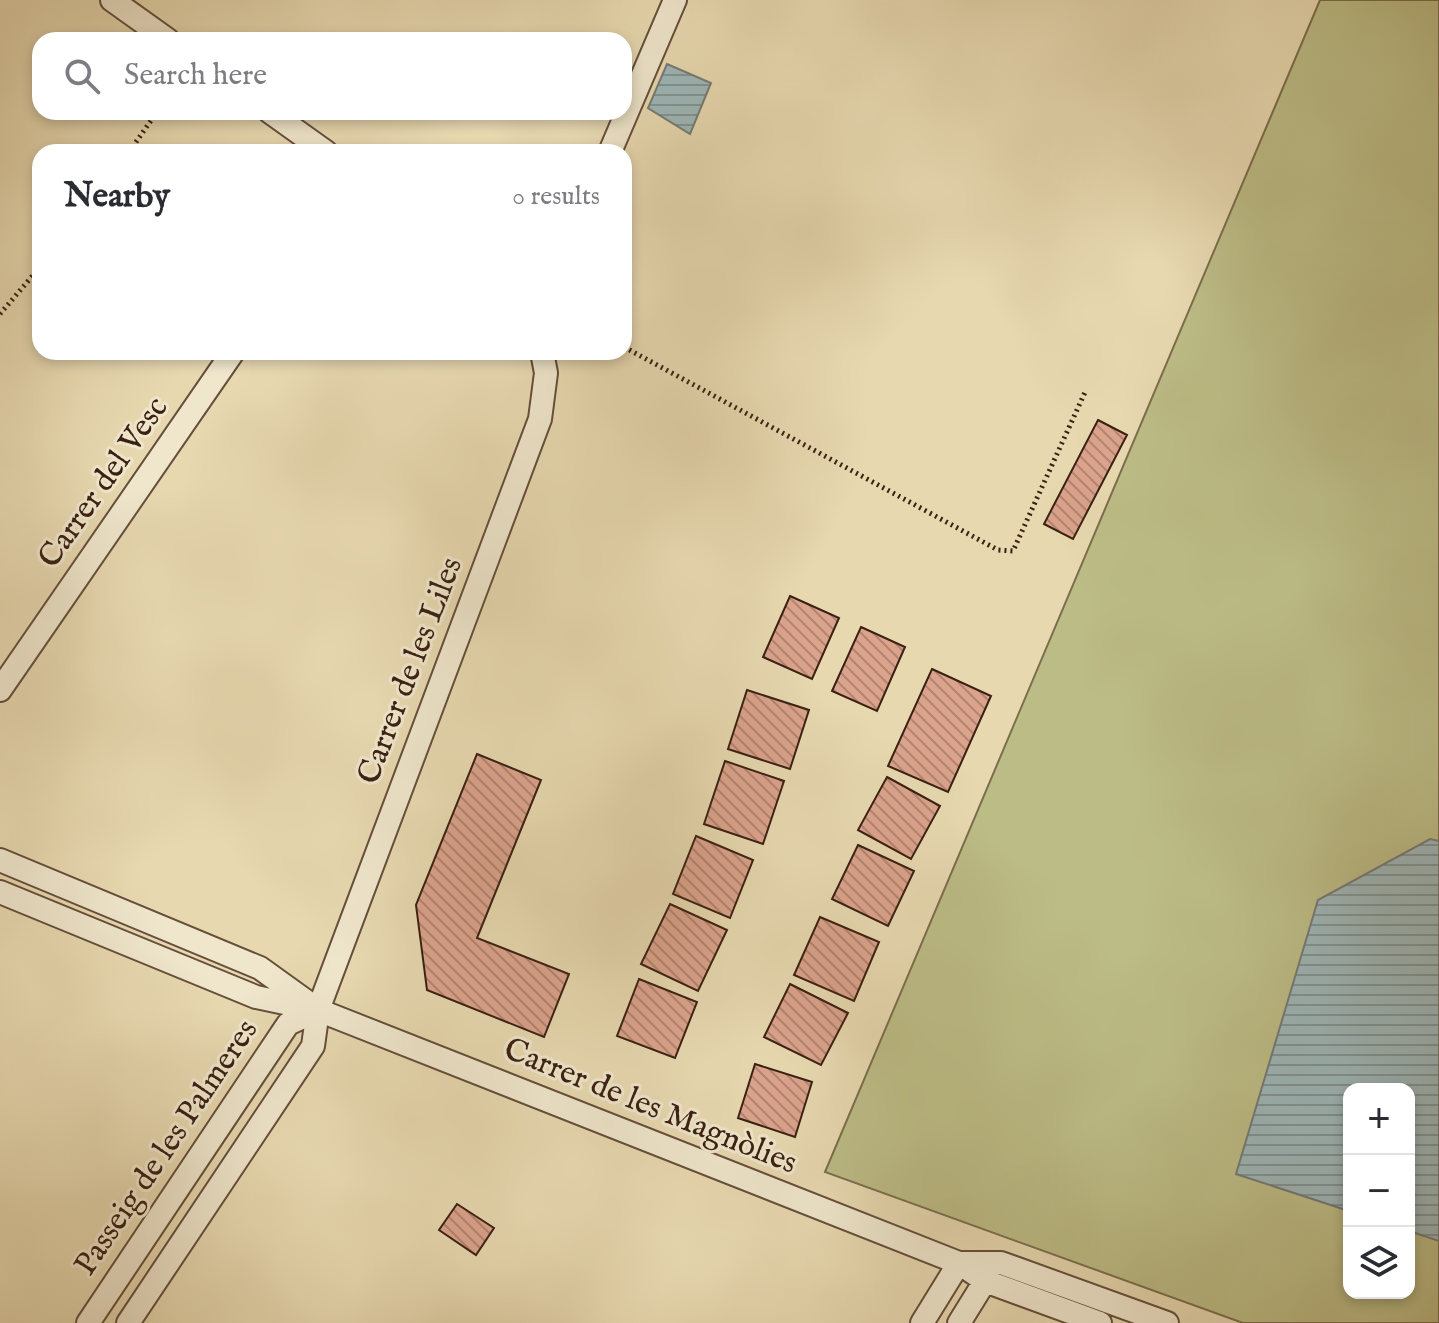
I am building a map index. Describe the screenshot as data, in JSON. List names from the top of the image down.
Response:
{
  "streets": {
    "street": [
      "Carrer del Vesc",
      "Carrer de les Liles",
      "Carrer de les Magnòlies",
      "Passeig de les Palmeres"
    ]
  },
  "crossings": [
    ["Carrer de les Liles", "Carrer de les Magnòlies"],
    ["Carrer de les Liles", "Passeig de les Palmeres"],
    ["Carrer de les Magnòlies", "Passeig de les Palmeres"]
  ],
  "page": {
    "search": "Search here",
    "heading": ["Nearby", "0 results"],
    "map_buttons": ["+", "−"]
  }
}
